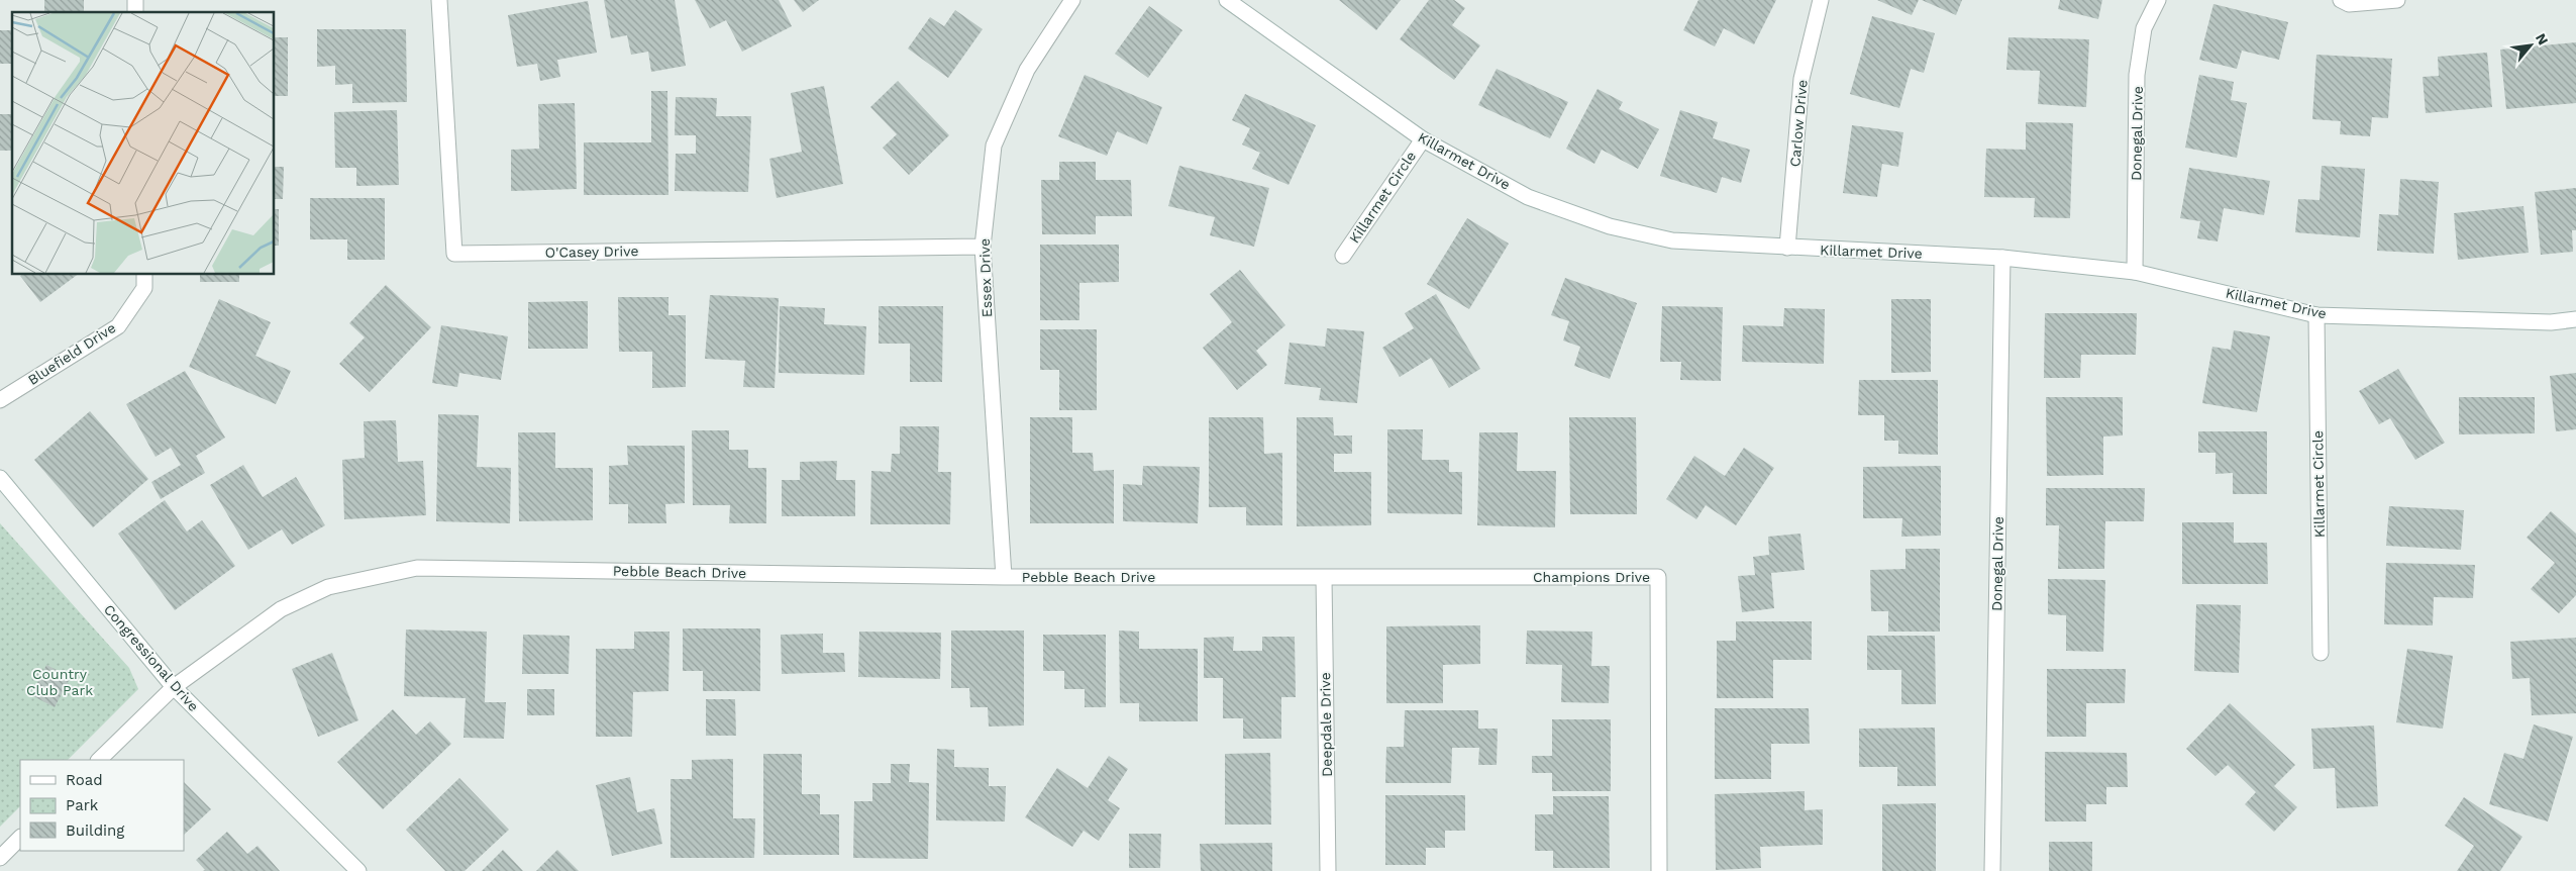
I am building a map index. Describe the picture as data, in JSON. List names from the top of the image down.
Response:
{
  "streets": {
    "street": [
      "Carlow Drive",
      "Donegal Drive",
      "Killarmet Drive",
      "Killarmet Circle",
      "O'Casey Drive",
      "Essex Drive",
      "Bluefield Drive",
      "Pebble Beach Drive",
      "Champions Drive",
      "Congressional Drive",
      "Deepdale Drive"
    ]
  },
  "crossings": [
    ["Carlow Drive", "Killarmet Drive"],
    ["Donegal Drive", "Killarmet Drive"],
    ["Killarmet Drive", "Killarmet Circle"],
    ["O'Casey Drive", "Essex Drive"],
    ["Essex Drive", "Pebble Beach Drive"],
    ["Pebble Beach Drive", "Champions Drive"],
    ["Pebble Beach Drive", "Congressional Drive"],
    ["Pebble Beach Drive", "Deepdale Drive"],
    ["Champions Drive", "Deepdale Drive"]
  ],
  "parks": ["Country Club Park"],
  "legend": ["Road", "Park", "Building"],
  "north": "top right"
}
